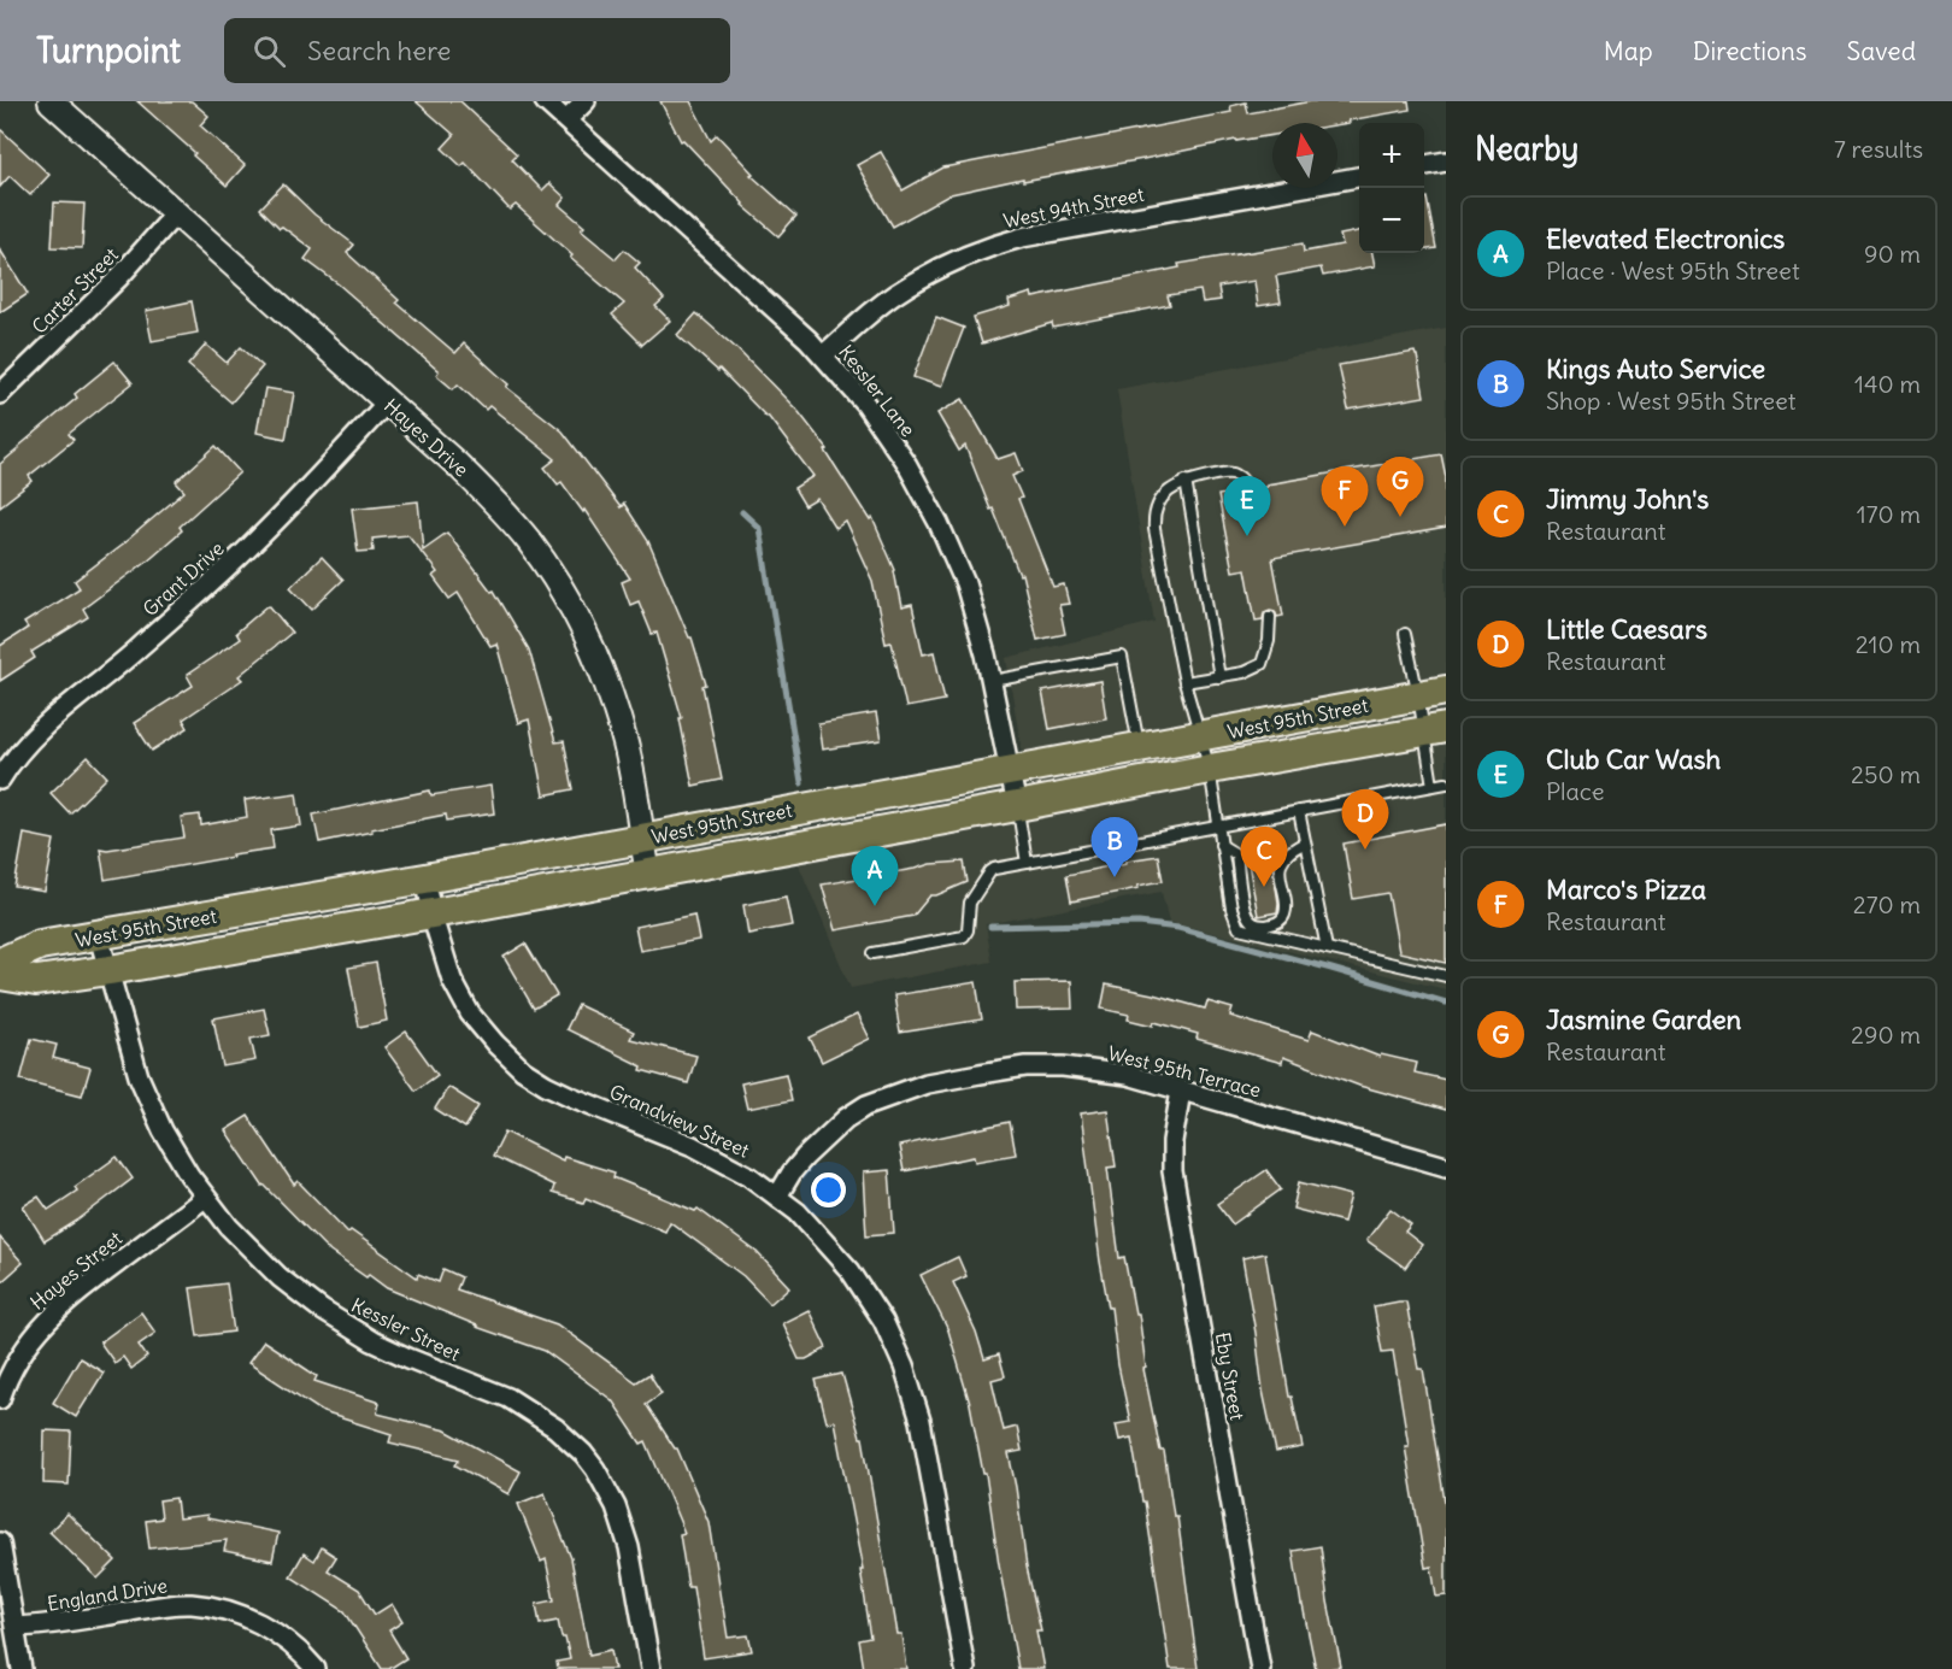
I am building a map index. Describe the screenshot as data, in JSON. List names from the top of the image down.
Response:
{
  "streets": {
    "main road": ["West 95th Street"],
    "street": [
      "West 94th Street",
      "Carter Street",
      "Kessler Lane",
      "Hayes Drive",
      "Grant Drive",
      "West 95th Terrace",
      "Grandview Street",
      "Hayes Street",
      "Kessler Street",
      "Eby Street",
      "England Drive"
    ]
  },
  "crossings": [
    ["West 94th Street", "Kessler Lane"],
    ["Carter Street", "Hayes Drive"],
    ["Kessler Lane", "West 95th Street"],
    ["Hayes Drive", "Grant Drive"],
    ["Hayes Drive", "West 95th Street"],
    ["West 95th Street", "Grandview Street"],
    ["West 95th Street", "Kessler Street"],
    ["West 95th Terrace", "Grandview Street"],
    ["West 95th Terrace", "Eby Street"],
    ["Hayes Street", "Kessler Street"]
  ],
  "north": "top",
  "page": {
    "header": "Turnpoint",
    "search": "Search here",
    "nav": ["Map", "Directions", "Saved"],
    "heading": ["Nearby", "7 results"],
    "map_buttons": ["+", "−"],
    "list": [
      {
        "mark": "A",
        "name": "Elevated Electronics",
        "note": "Place · West 95th Street",
        "value": "90 m"
      },
      {
        "mark": "B",
        "name": "Kings Auto Service",
        "note": "Shop · West 95th Street",
        "value": "140 m"
      },
      {
        "mark": "C",
        "name": "Jimmy John's",
        "note": "Restaurant",
        "value": "170 m"
      },
      {
        "mark": "D",
        "name": "Little Caesars",
        "note": "Restaurant",
        "value": "210 m"
      },
      {
        "mark": "E",
        "name": "Club Car Wash",
        "note": "Place",
        "value": "250 m"
      },
      {
        "mark": "F",
        "name": "Marco's Pizza",
        "note": "Restaurant",
        "value": "270 m"
      },
      {
        "mark": "G",
        "name": "Jasmine Garden",
        "note": "Restaurant",
        "value": "290 m"
      }
    ],
    "pins": [
      "G",
      "F",
      "E",
      "D",
      "B",
      "C",
      "A"
    ]
  }
}
